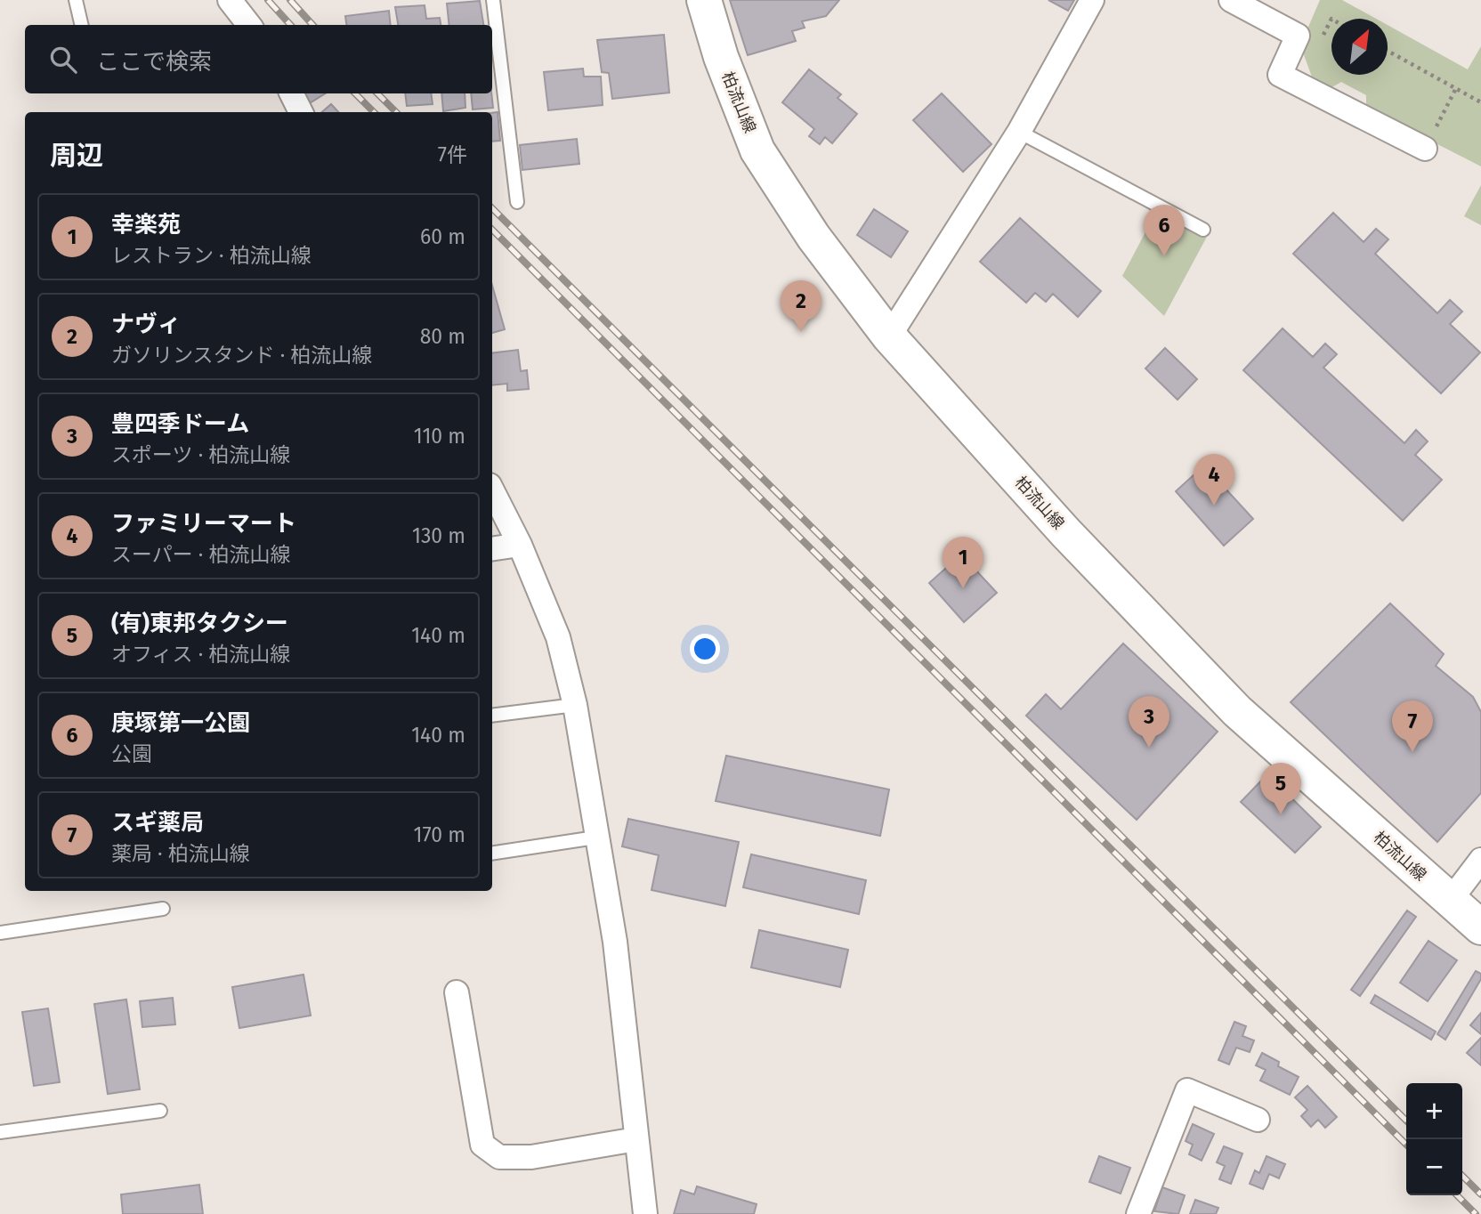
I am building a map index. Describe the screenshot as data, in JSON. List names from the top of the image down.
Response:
{
  "streets": {
    "main road": ["柏流山線"]
  },
  "north": "top right",
  "page": {
    "search": "ここで検索",
    "heading": ["周辺", "7件"],
    "list": [
      {
        "mark": "1",
        "name": "幸楽苑",
        "note": "レストラン · 柏流山線",
        "value": "60 m"
      },
      {
        "mark": "2",
        "name": "ナヴィ",
        "note": "ガソリンスタンド · 柏流山線",
        "value": "80 m"
      },
      {
        "mark": "3",
        "name": "豊四季ドーム",
        "note": "スポーツ · 柏流山線",
        "value": "110 m"
      },
      {
        "mark": "4",
        "name": "ファミリーマート",
        "note": "スーパー · 柏流山線",
        "value": "130 m"
      },
      {
        "mark": "5",
        "name": "(有)東邦タクシー",
        "note": "オフィス · 柏流山線",
        "value": "140 m"
      },
      {
        "mark": "6",
        "name": "庚塚第一公園",
        "note": "公園",
        "value": "140 m"
      },
      {
        "mark": "7",
        "name": "スギ薬局",
        "note": "薬局 · 柏流山線",
        "value": "170 m"
      }
    ],
    "pins": [
      "6",
      "2",
      "4",
      "1",
      "3",
      "7",
      "5"
    ],
    "map_buttons": ["+", "−"]
  }
}
